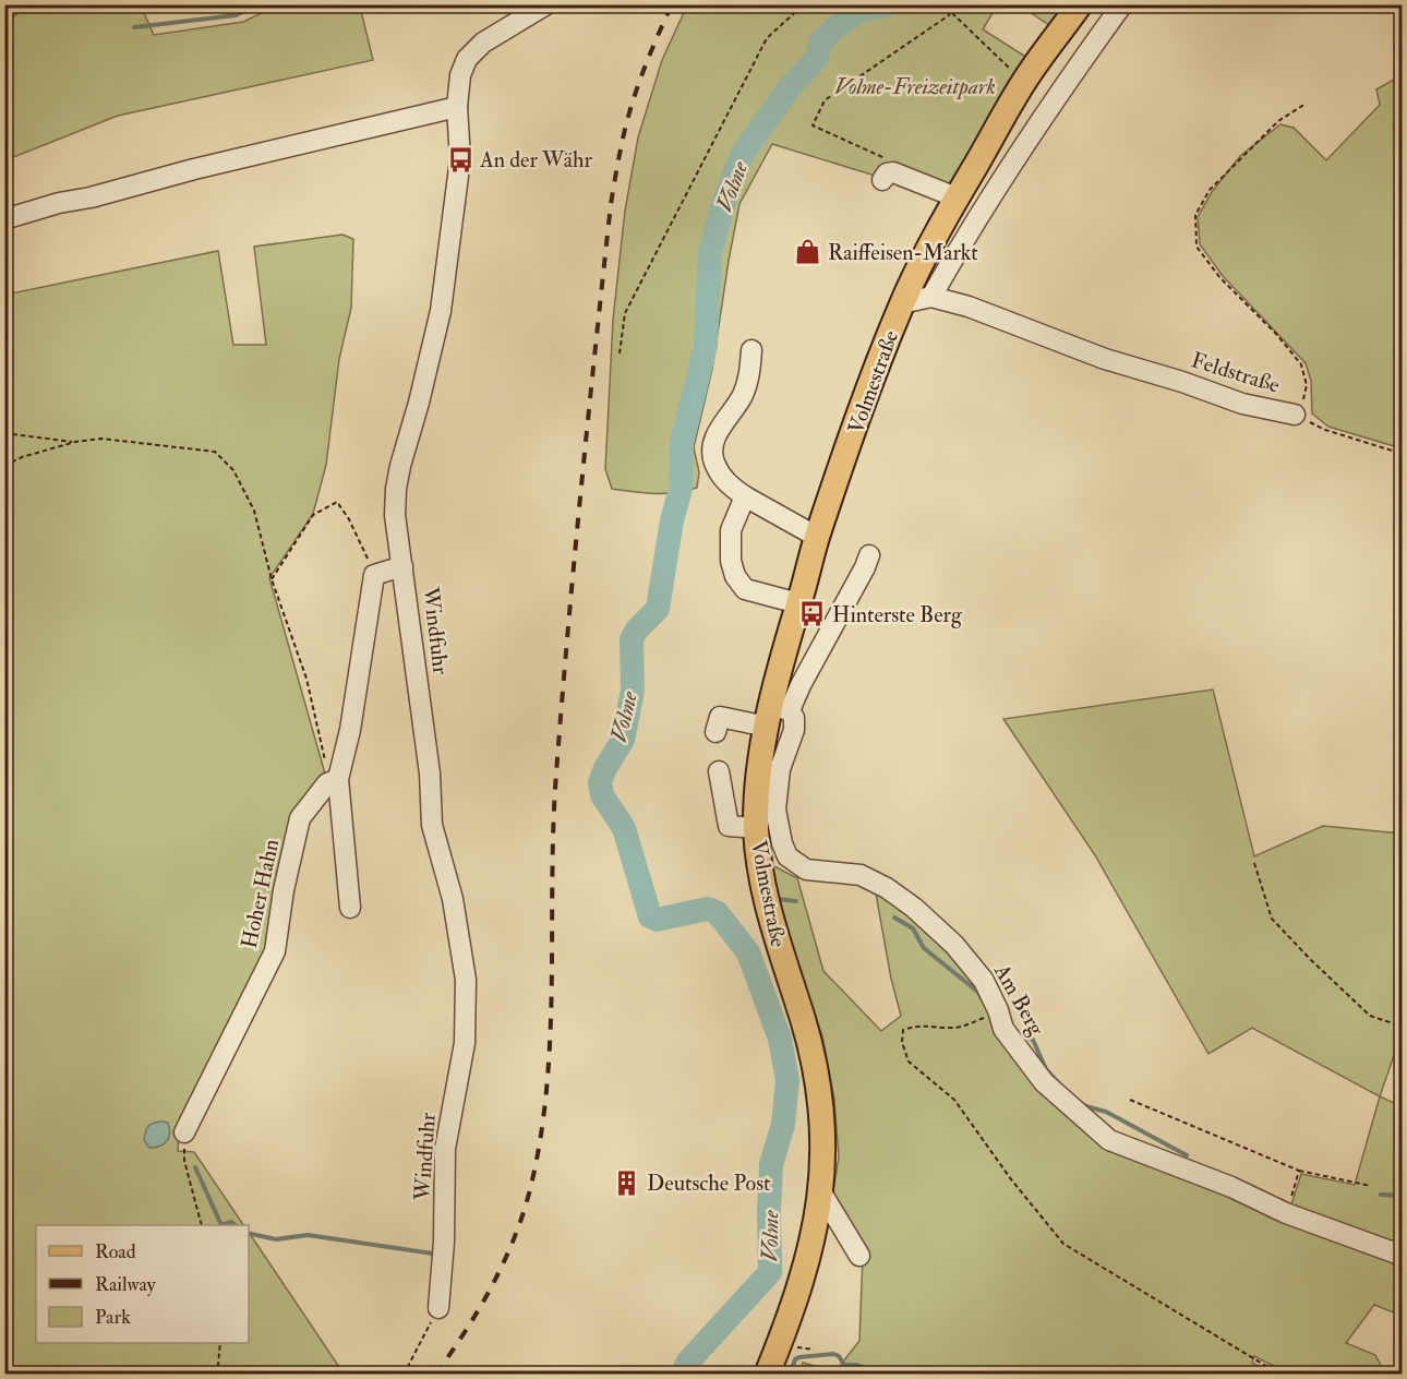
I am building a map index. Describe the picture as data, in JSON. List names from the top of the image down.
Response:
{
  "streets": {
    "main road": ["Volmestraße"],
    "street": [
      "Feldstraße",
      "Windfuhr",
      "Hoher Hahn",
      "Am Berg"
    ]
  },
  "crossings": [
    ["Feldstraße", "Volmestraße"],
    ["Volmestraße", "Am Berg"]
  ],
  "water": ["Volme"],
  "parks": ["Volme-Freizeitpark"],
  "places": {
    "bus stop": ["An der Währ", "Hinterste Berg"],
    "shop": ["Raiffeisen-Markt"],
    "building": ["Deutsche Post"]
  },
  "legend": ["Road", "Railway", "Park"]
}
